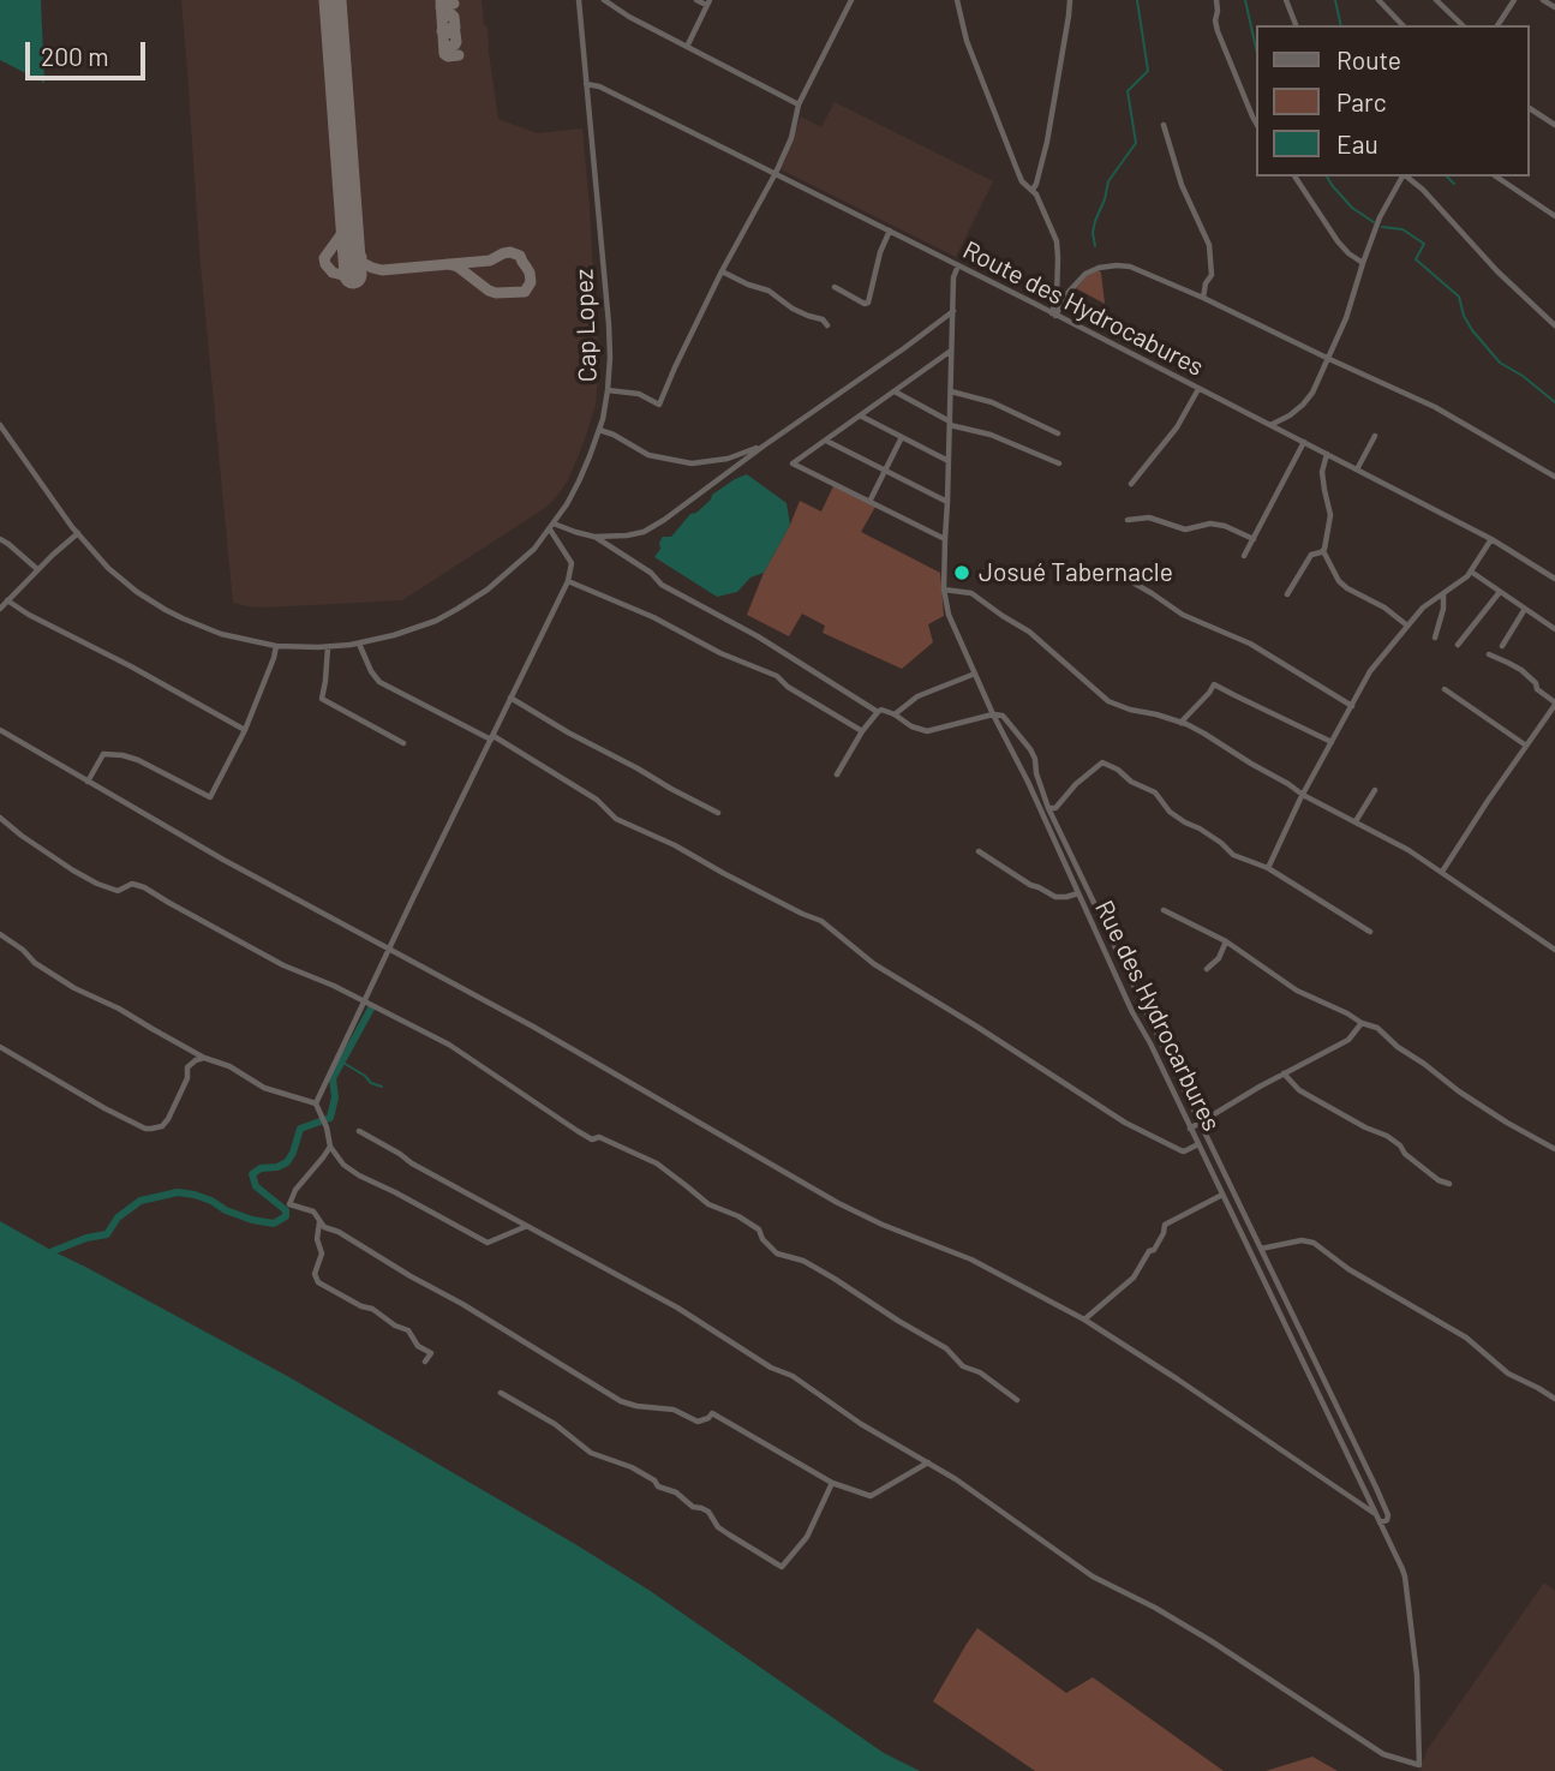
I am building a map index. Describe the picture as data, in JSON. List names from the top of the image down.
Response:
{
  "streets": {
    "street": ["Route des Hydrocabures", "Cap Lopez", "Rue des Hydrocarbures"]
  },
  "crossings": [
    ["Route des Hydrocabures", "Cap Lopez"],
    ["Route des Hydrocabures", "Rue des Hydrocarbures"]
  ],
  "places": ["Josué Tabernacle"],
  "legend": ["Route", "Parc", "Eau"],
  "scale_bar": "200 m"
}
